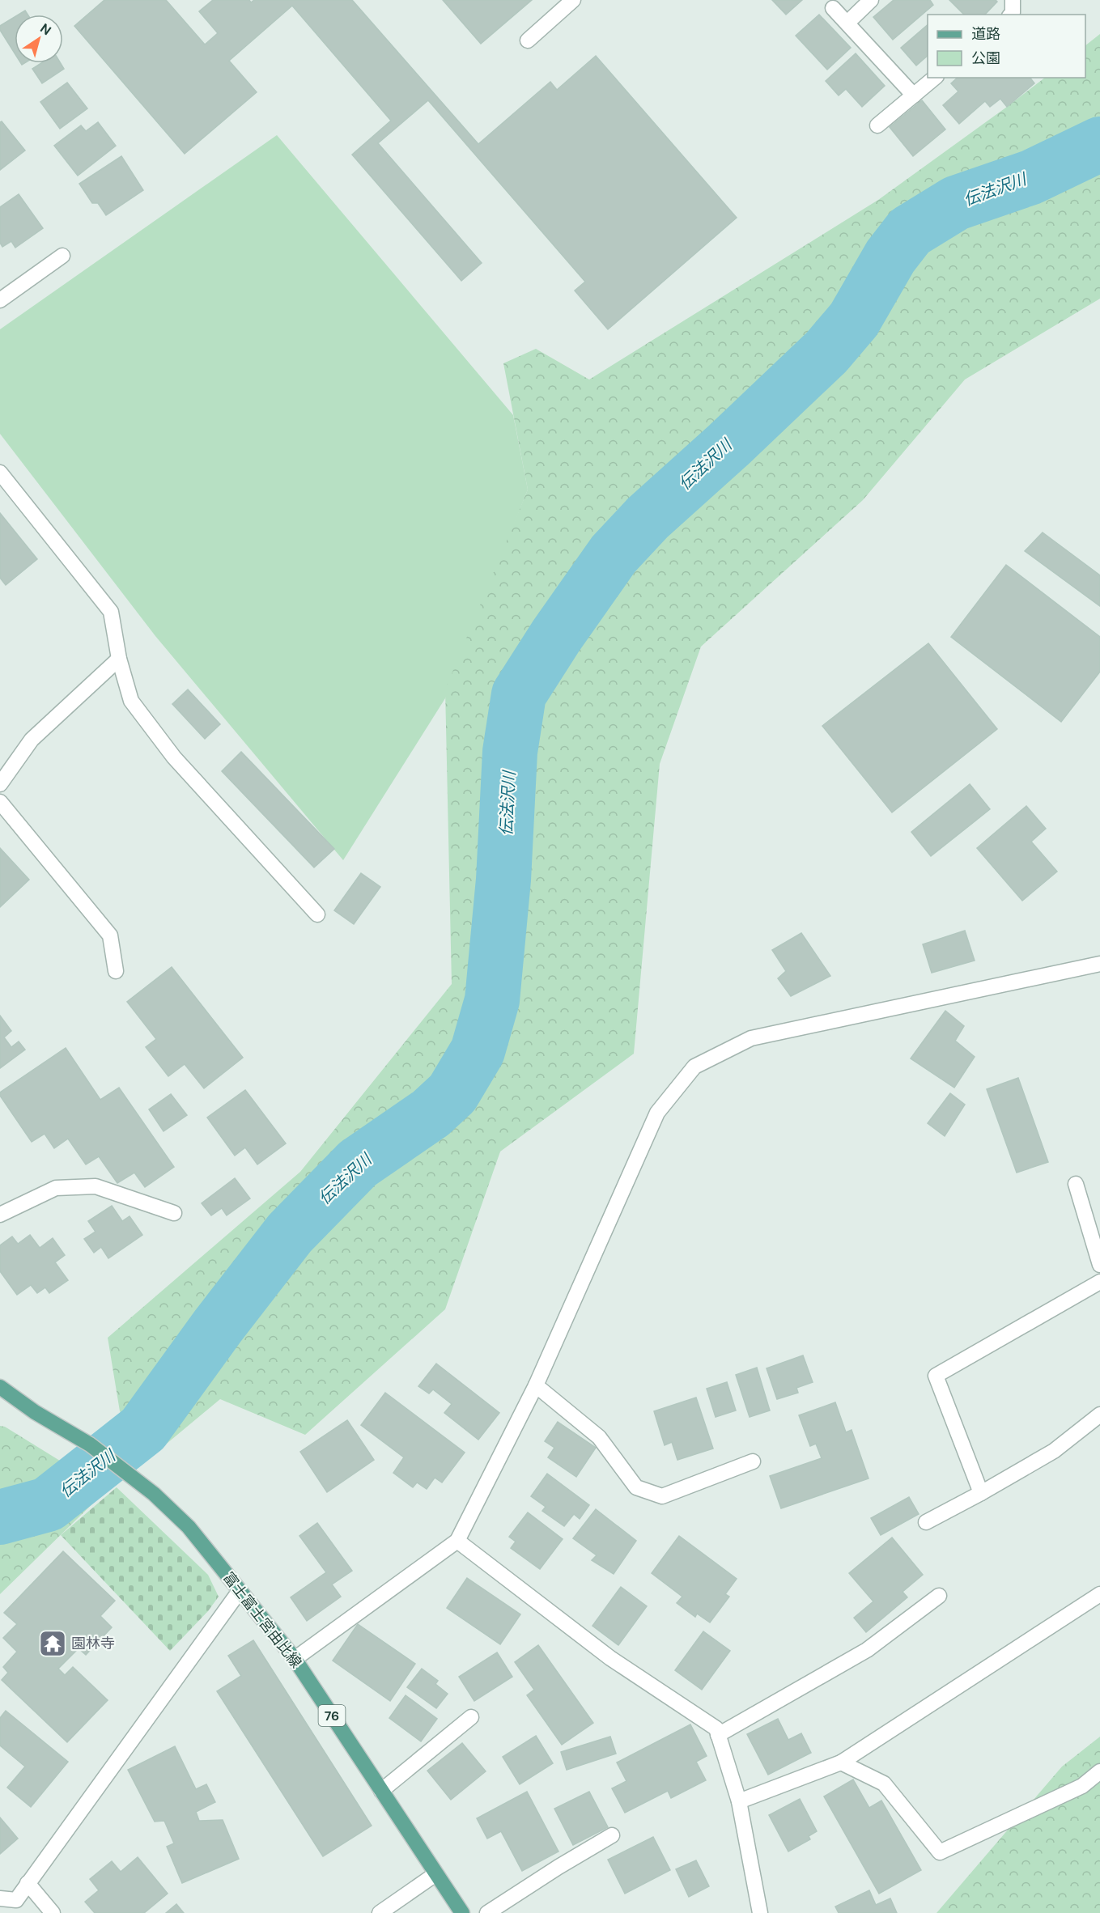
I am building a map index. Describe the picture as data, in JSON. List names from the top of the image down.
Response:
{
  "streets": {
    "main road": ["富士富士宮由比線", "76"]
  },
  "water": ["伝法沢川"],
  "places": {
    "temple": ["園林寺"]
  },
  "legend": ["道路", "公園"],
  "north": "top right"
}
